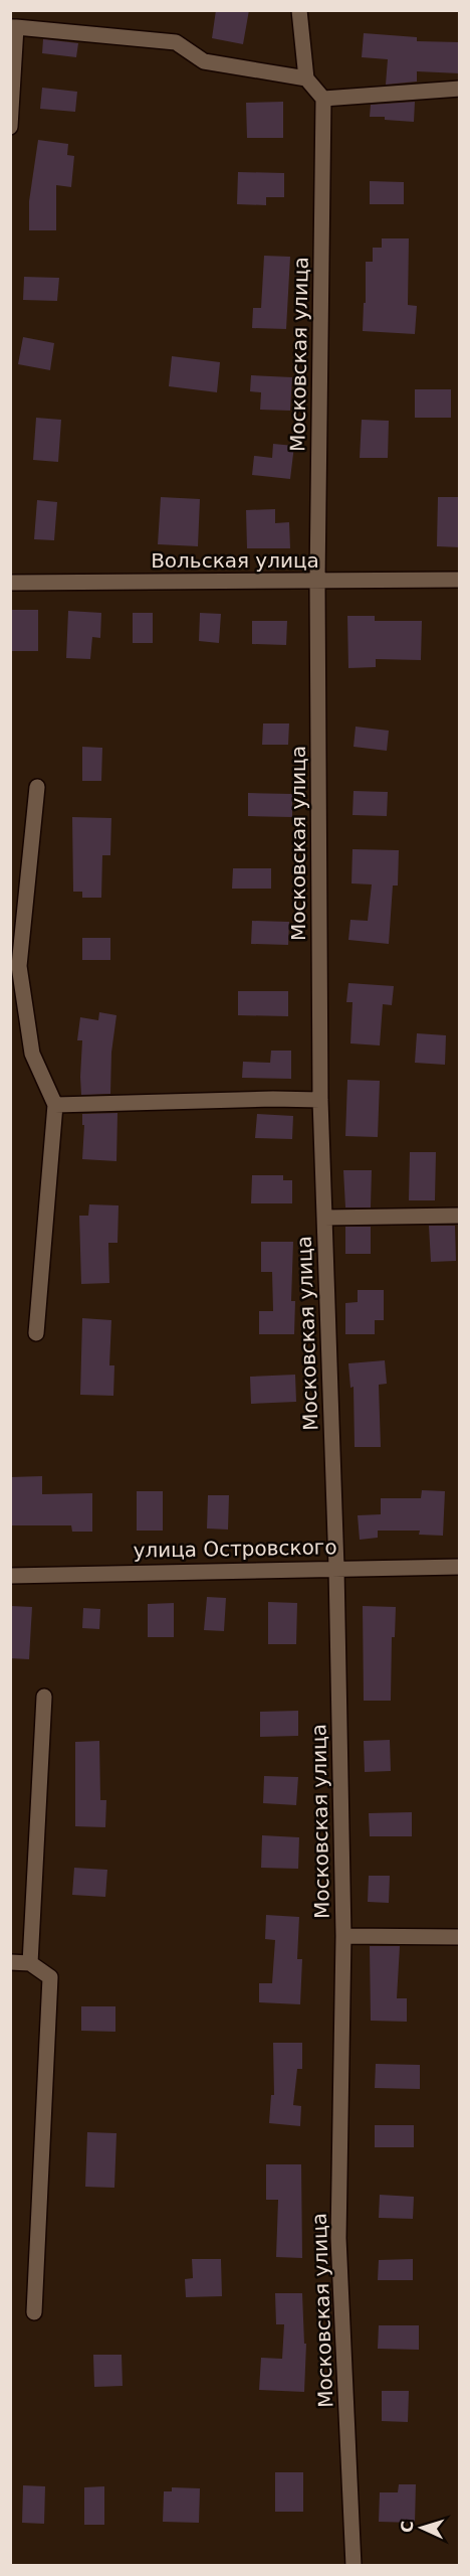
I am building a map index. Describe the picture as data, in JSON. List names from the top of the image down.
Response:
{
  "streets": {
    "street": ["Московская улица", "Вольская улица", "улица Островского"]
  },
  "crossings": [
    ["Московская улица", "Вольская улица"],
    ["Московская улица", "улица Островского"]
  ],
  "north": "left"
}
